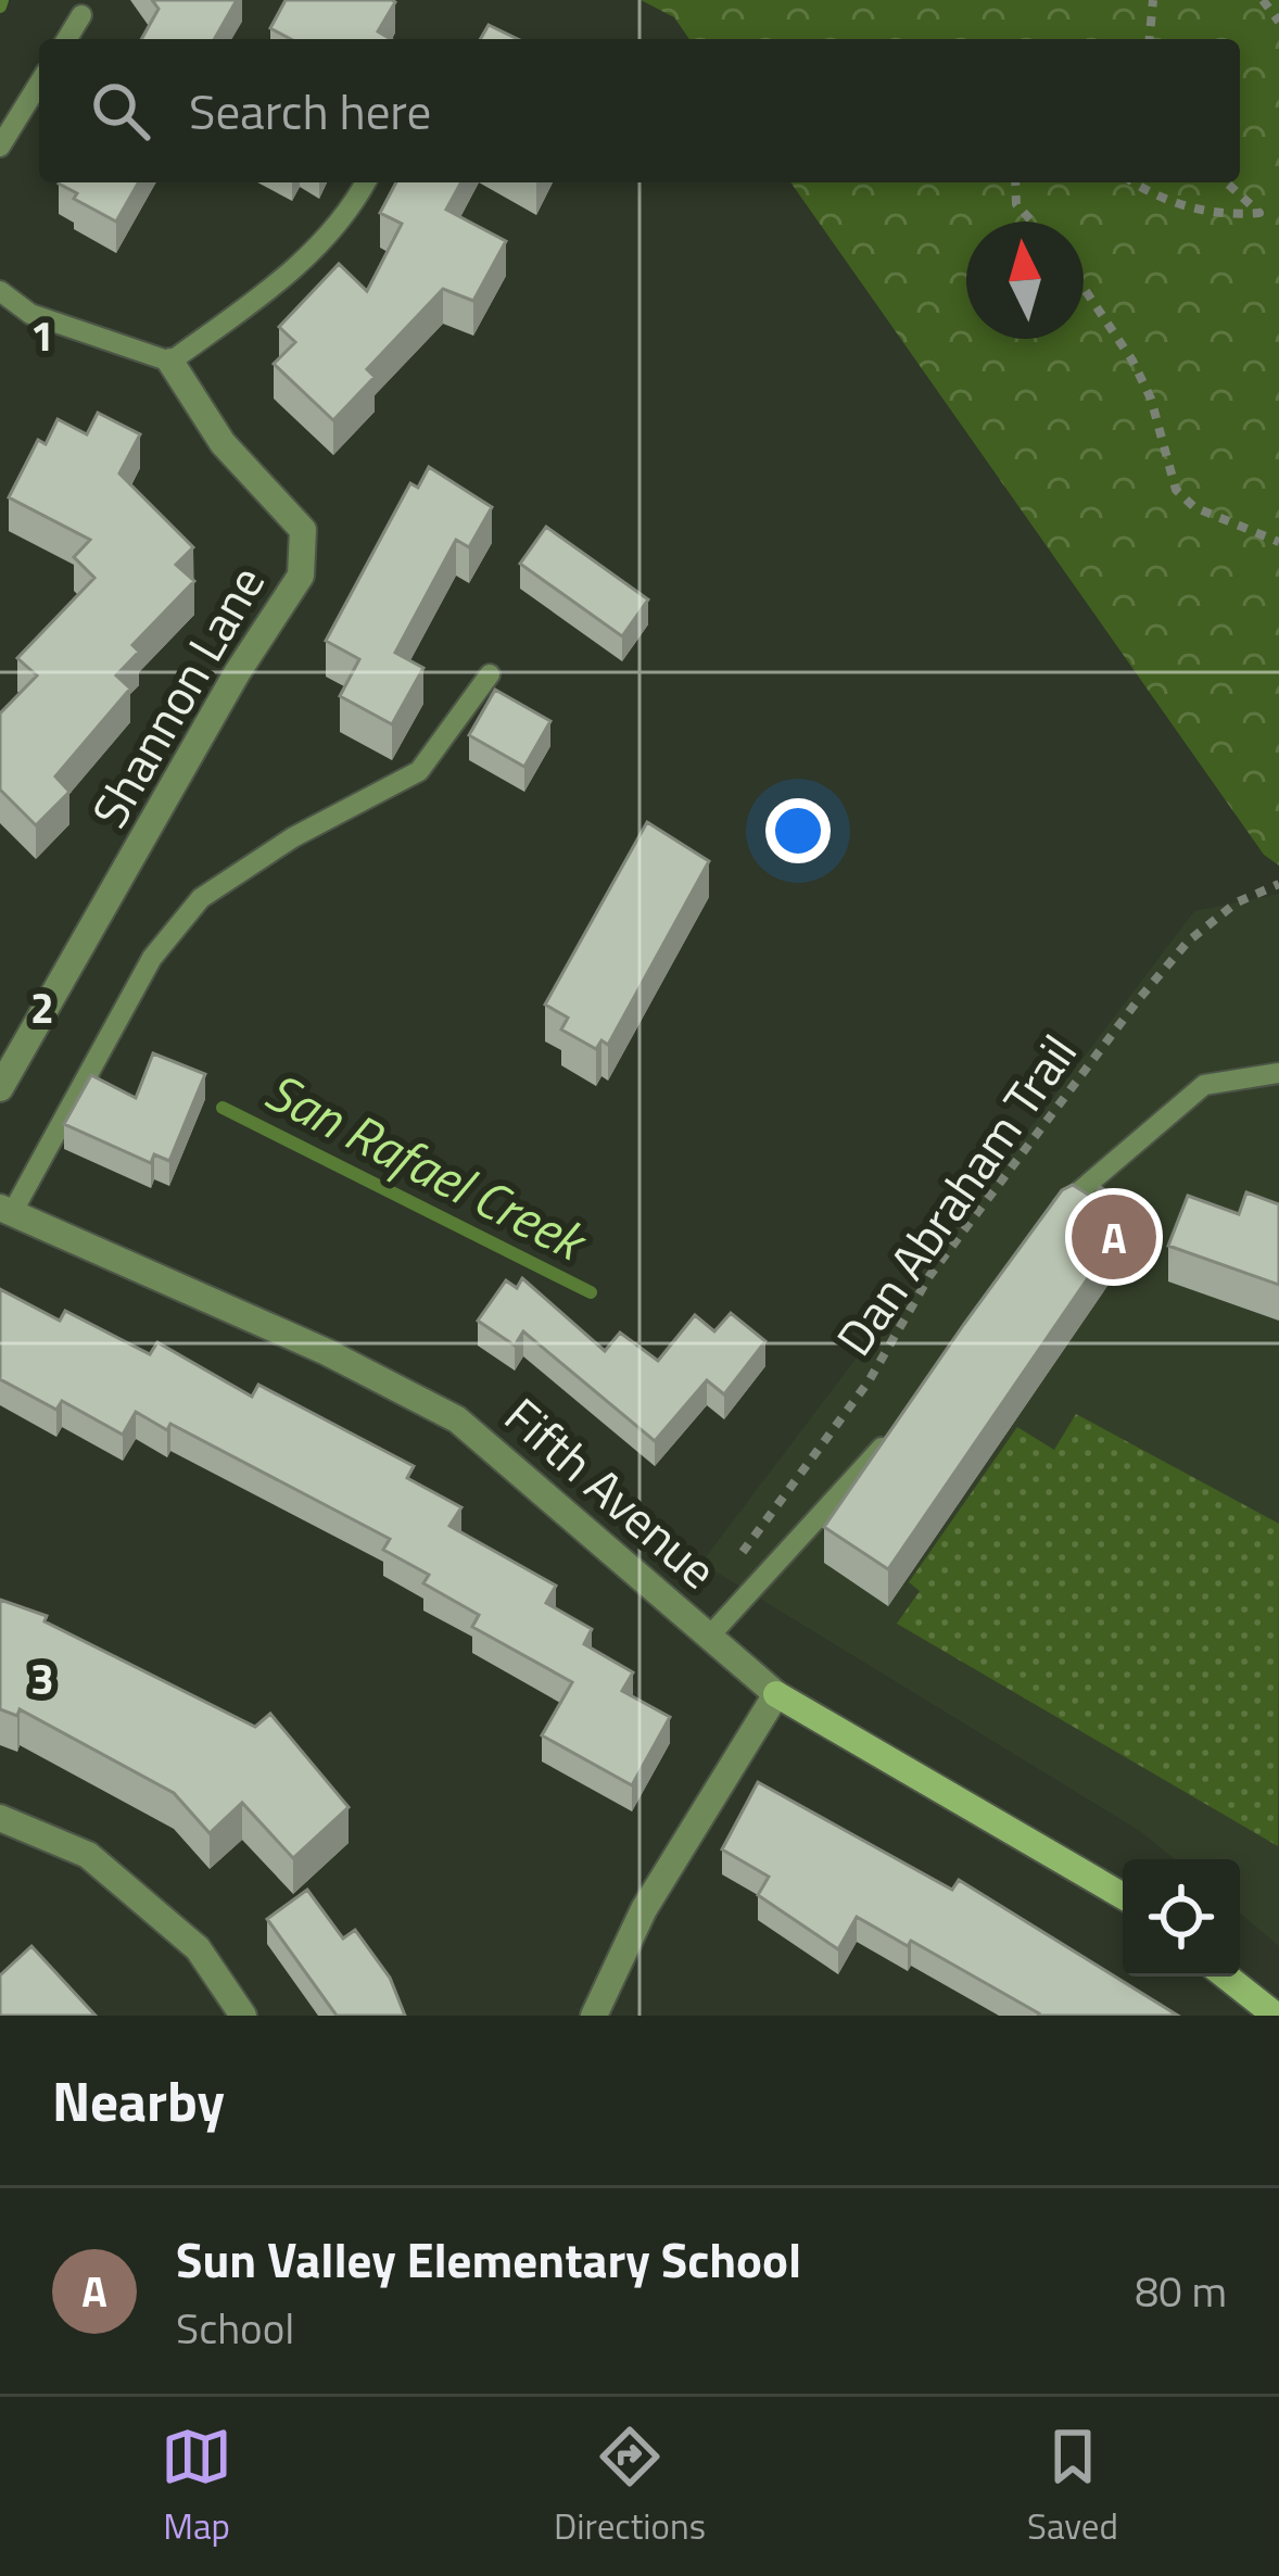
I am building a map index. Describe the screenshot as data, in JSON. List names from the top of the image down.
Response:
{
  "streets": {
    "street": ["Shannon Lane", "Fifth Avenue"],
    "path": ["Dan Abraham Trail"]
  },
  "water": ["San Rafael Creek"],
  "north": "top",
  "page": {
    "search": "Search here",
    "pins": "A",
    "heading": "Nearby",
    "list": [
      {
        "mark": "A",
        "name": "Sun Valley Elementary School",
        "note": "School",
        "value": "80 m"
      }
    ],
    "nav": ["Map", "Directions", "Saved"]
  },
  "grid": {
    "rows": ["1", "2", "3"]
  }
}
